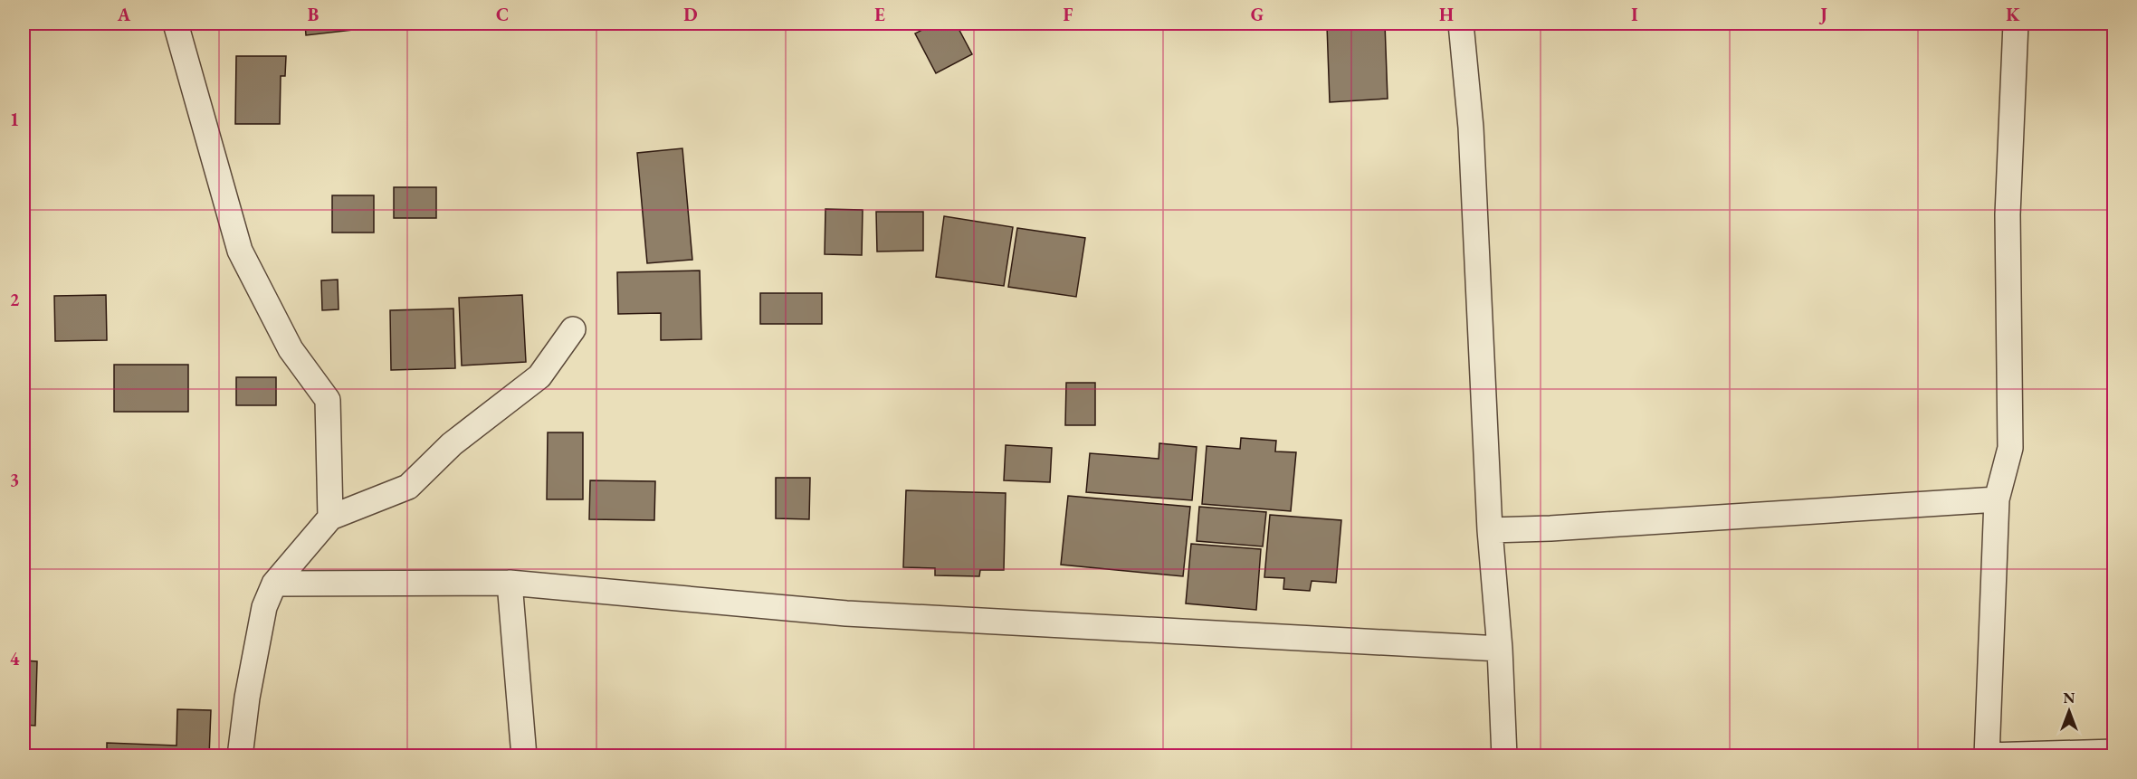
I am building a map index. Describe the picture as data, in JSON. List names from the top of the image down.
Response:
{
  "north": "top",
  "grid": {
    "columns": [
      "A",
      "B",
      "C",
      "D",
      "E",
      "F",
      "G",
      "H",
      "I",
      "J",
      "K"
    ],
    "rows": [
      "1",
      "2",
      "3",
      "4"
    ]
  }
}
